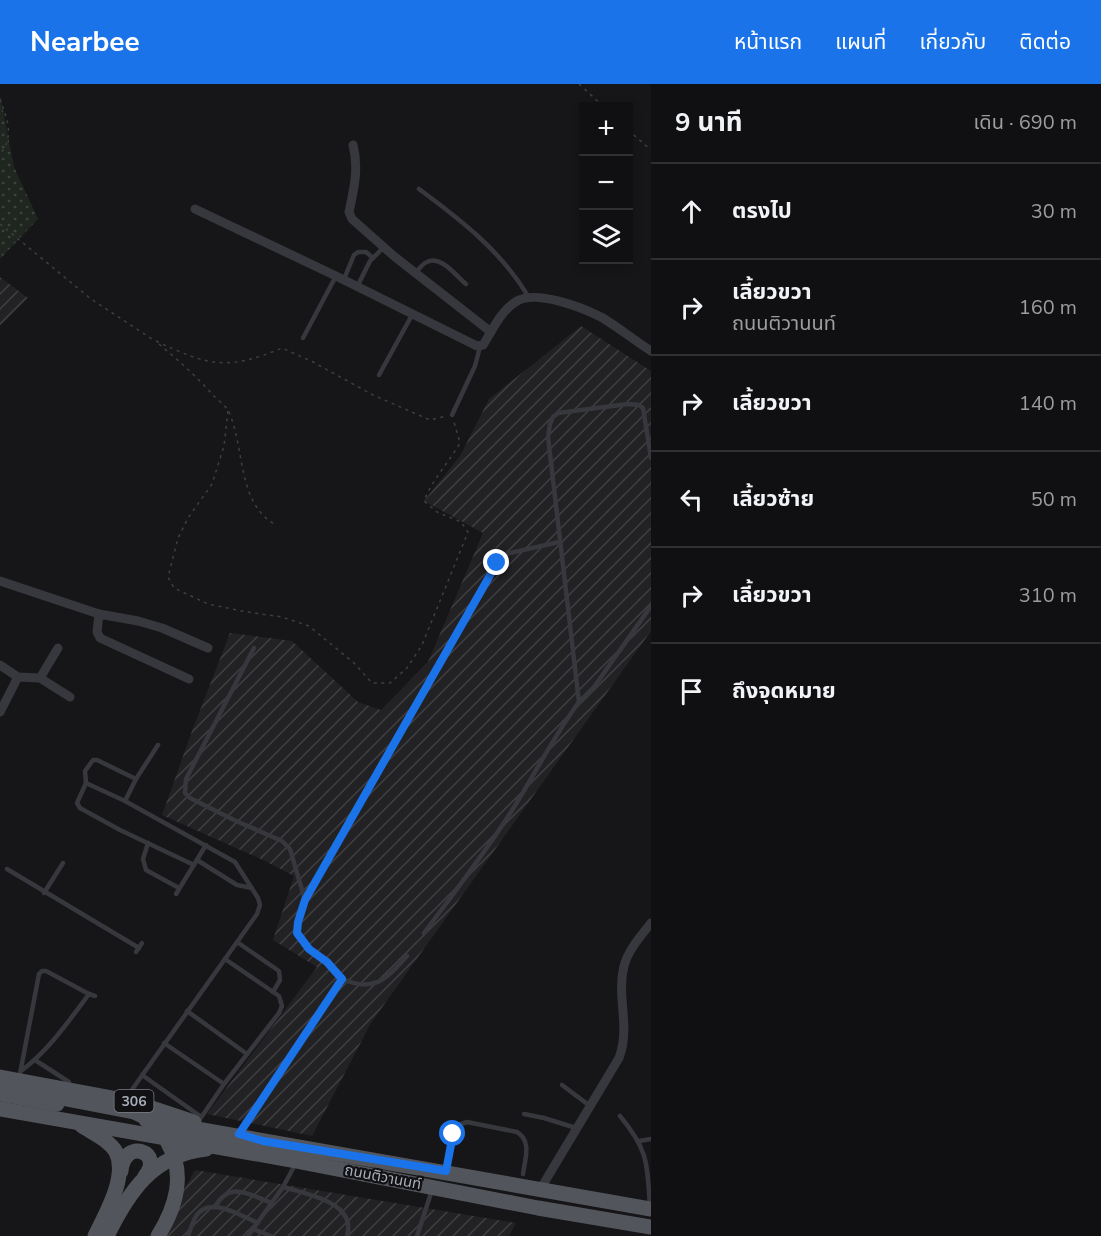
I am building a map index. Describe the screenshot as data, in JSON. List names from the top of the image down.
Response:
{
  "streets": {
    "main road": ["306", "ถนนติวานนท์"]
  },
  "page": {
    "header": "Nearbee",
    "nav": [
      "หน้าแรก",
      "แผนที่",
      "เกี่ยวกับ",
      "ติดต่อ"
    ],
    "heading": ["9 นาที", "เดิน · 690 m"],
    "map_buttons": ["+", "−"],
    "list": [
      ["ตรงไป", "30 m"],
      ["เลี้ยวขวา", "ถนนติวานนท์", "160 m"],
      ["เลี้ยวขวา", "140 m"],
      ["เลี้ยวซ้าย", "50 m"],
      ["เลี้ยวขวา", "310 m"],
      "ถึงจุดหมาย"
    ]
  }
}
